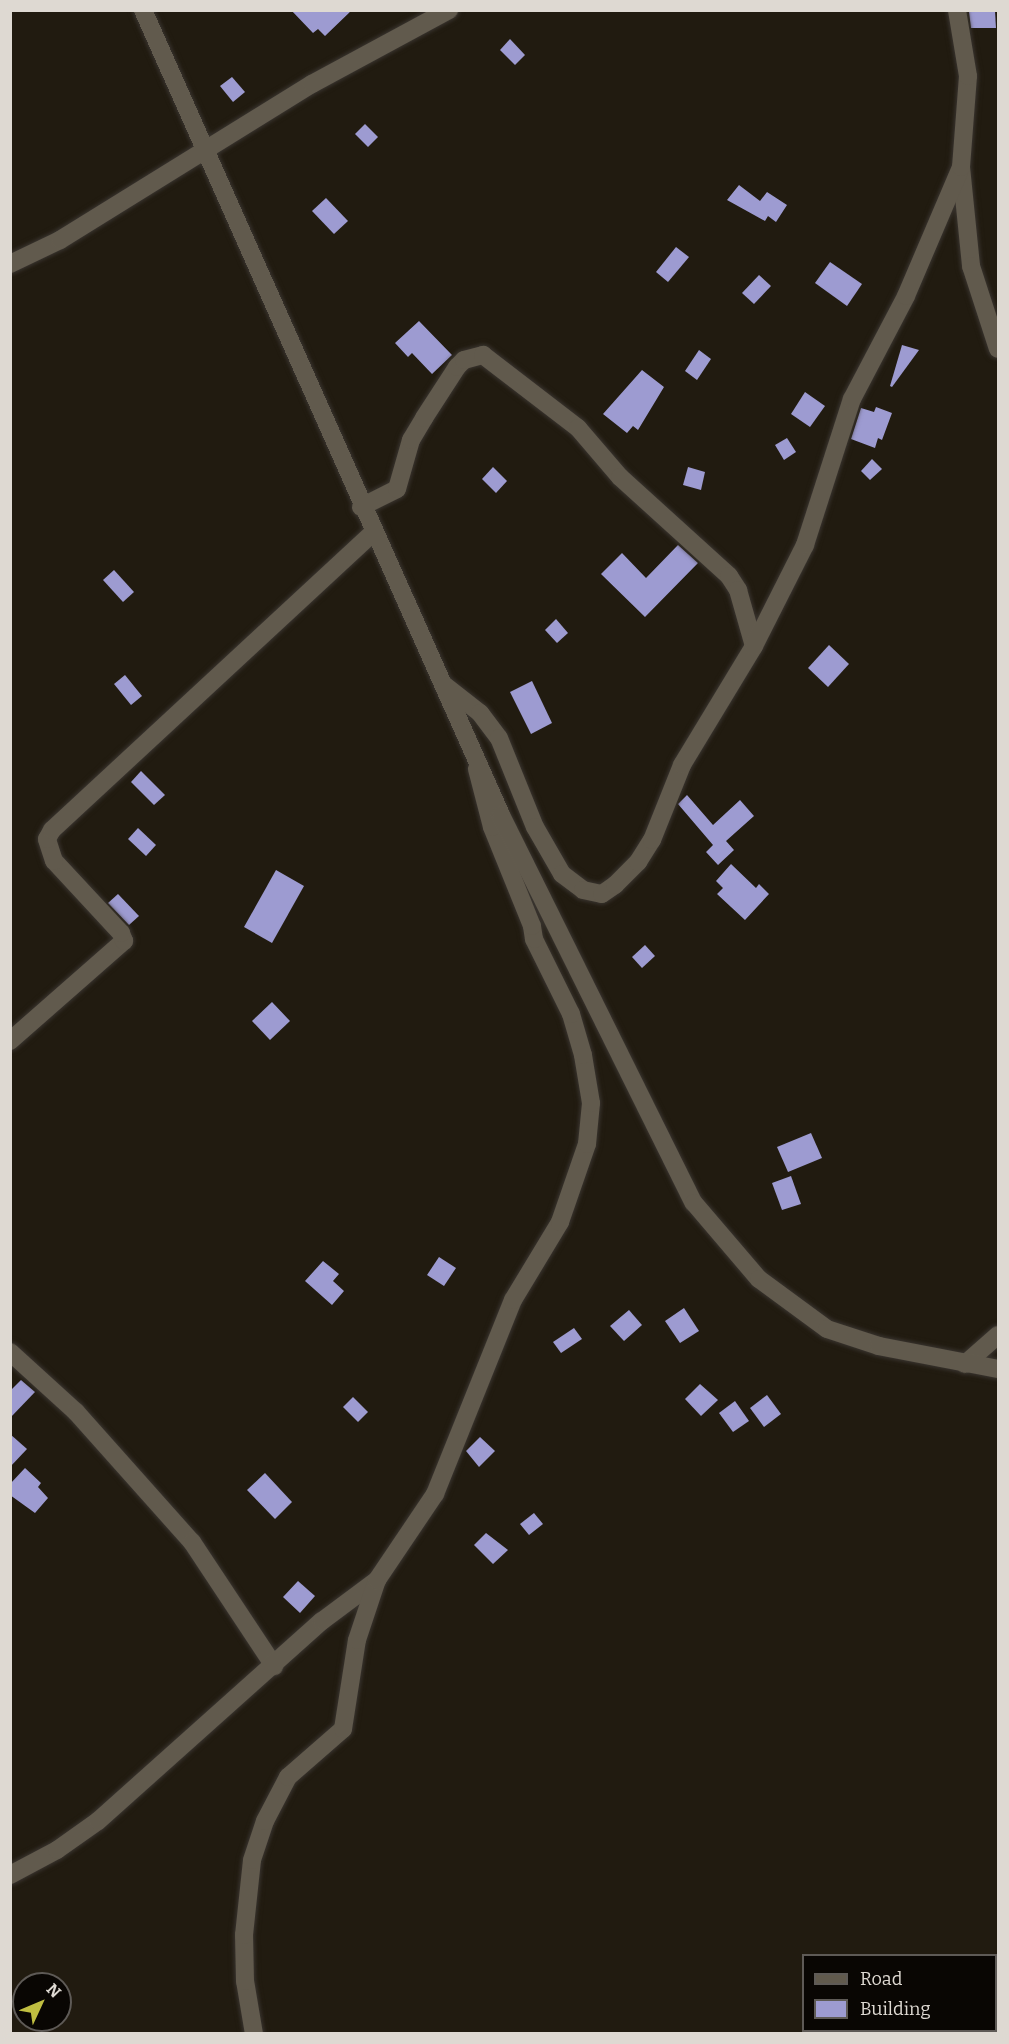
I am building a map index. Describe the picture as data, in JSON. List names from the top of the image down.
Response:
{
  "legend": ["Road", "Building"],
  "north": "top right"
}
